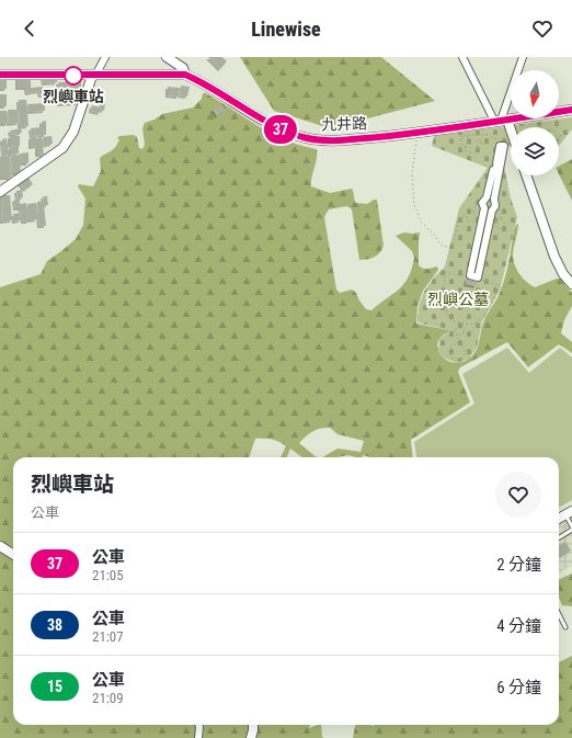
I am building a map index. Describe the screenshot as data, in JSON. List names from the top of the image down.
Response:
{
  "streets": {
    "main road": ["九井路"]
  },
  "parks": ["烈嶼公墓"],
  "places": ["烈嶼車站"],
  "lines": ["bus line 37"],
  "north": "bottom",
  "page": {
    "header": "Linewise",
    "on_map": "37",
    "heading": ["烈嶼車站", "公車"],
    "list": [
      {
        "mark": "37",
        "name": "公車",
        "note": "21:05",
        "value": "2 分鐘"
      },
      {
        "mark": "38",
        "name": "公車",
        "note": "21:07",
        "value": "4 分鐘"
      },
      {
        "mark": "15",
        "name": "公車",
        "note": "21:09",
        "value": "6 分鐘"
      }
    ]
  }
}
